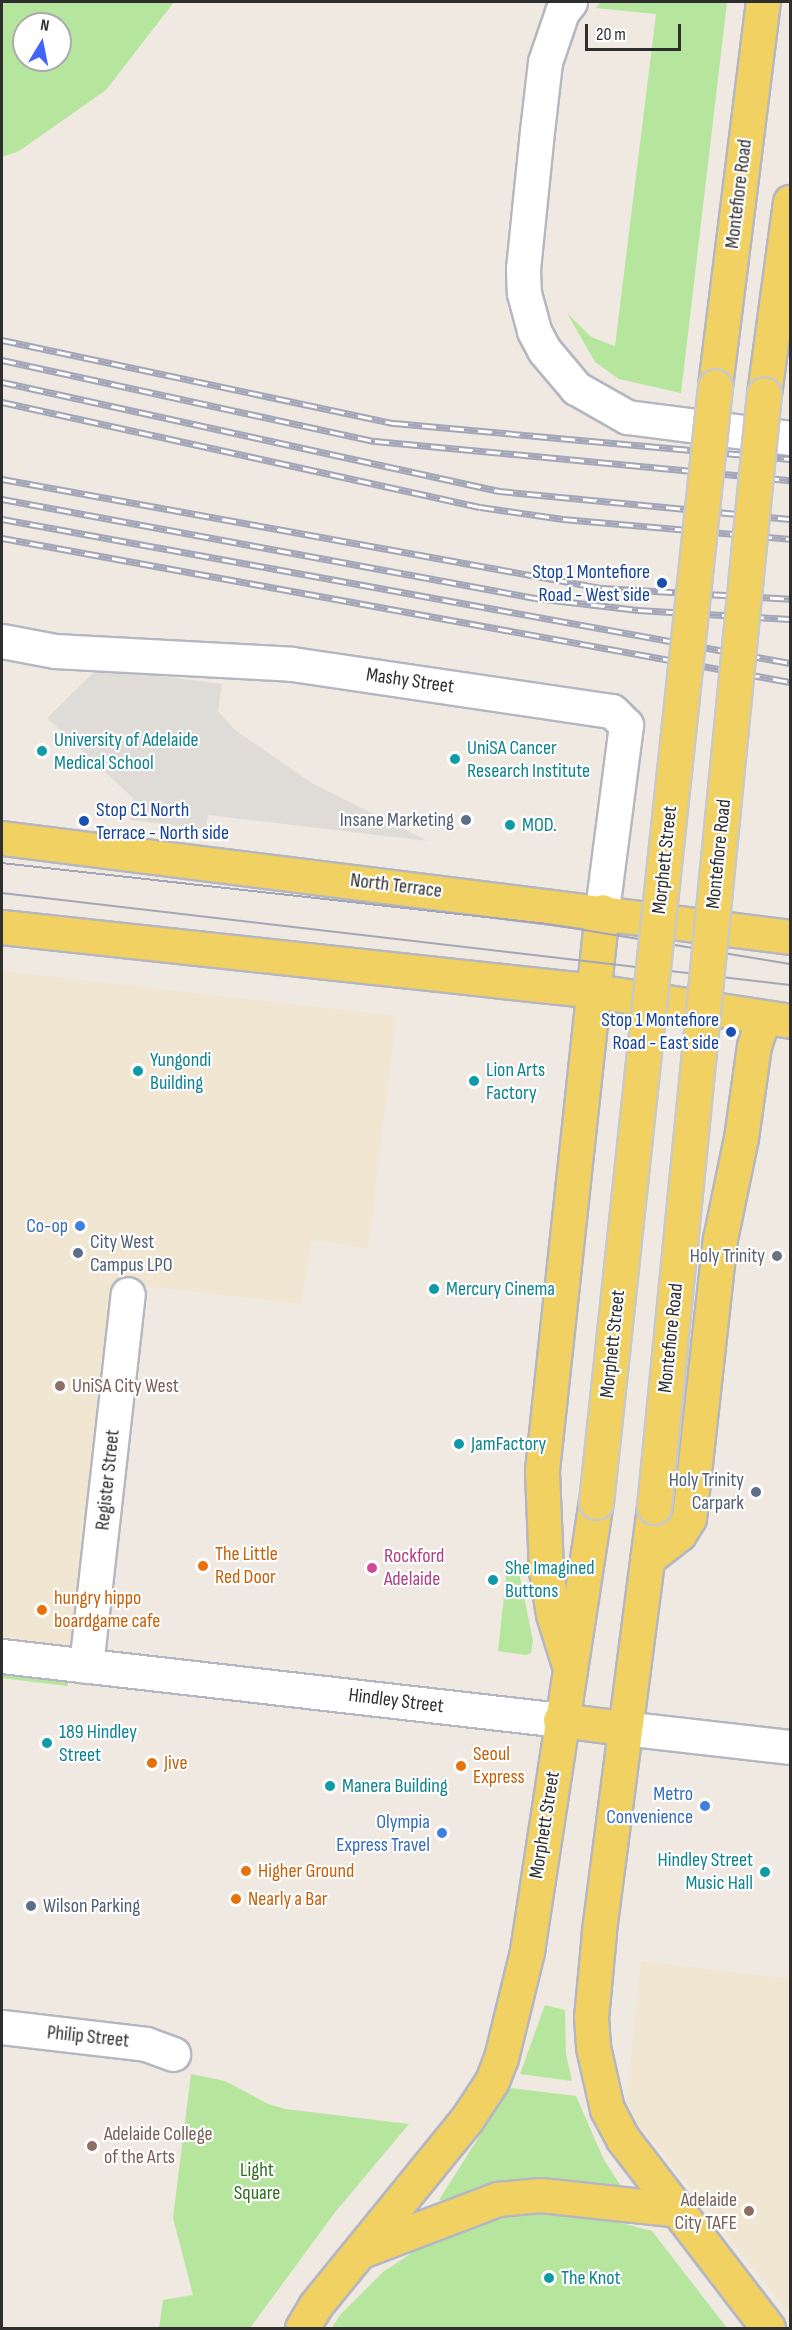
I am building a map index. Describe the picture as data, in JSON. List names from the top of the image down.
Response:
{
  "streets": {
    "main road": [
      "Montefiore Road",
      "Morphett Street",
      "North Terrace",
      "Hindley Street"
    ],
    "street": ["Mashy Street", "Register Street", "Philip Street"]
  },
  "crossings": [
    ["Montefiore Road", "Morphett Street"],
    ["Mashy Street", "North Terrace"],
    ["Morphett Street", "Hindley Street"],
    ["Register Street", "Hindley Street"]
  ],
  "parks": ["Light Square"],
  "places": [
    "Stop 1 Montefiore Road - West side",
    "University of Adelaide Medical School",
    "UniSA Cancer Research Institute",
    "Insane Marketing",
    "Stop C1 North Terrace - North side",
    "MOD.",
    "Stop 1 Montefiore Road - East side",
    "Yungondi Building",
    "Lion Arts Factory",
    "Co-op",
    "City West Campus LPO",
    "Holy Trinity",
    "Mercury Cinema",
    "UniSA City West",
    "JamFactory",
    "Holy Trinity Carpark",
    "The Little Red Door",
    "Rockford Adelaide",
    "She Imagined Buttons",
    "hungry hippo boardgame cafe",
    "189 Hindley Street",
    "Jive",
    "Seoul Express",
    "Manera Building",
    "Metro Convenience",
    "Olympia Express Travel",
    "Higher Ground",
    "Hindley Street Music Hall",
    "Nearly a Bar",
    "Wilson Parking",
    "Adelaide College of the Arts",
    "Adelaide City TAFE",
    "The Knot"
  ],
  "scale_bar": "20 m",
  "north": "top"
}
